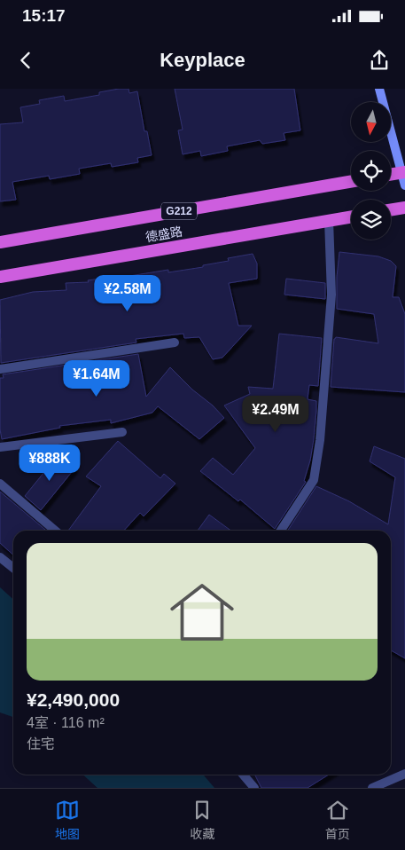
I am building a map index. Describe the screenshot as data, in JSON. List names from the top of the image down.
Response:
{
  "streets": {
    "highway": ["G212", "德盛路"]
  },
  "north": "bottom",
  "page": {
    "status": "15:17",
    "header": "Keyplace",
    "price": [
      "¥2.58M",
      "¥1.64M",
      "¥2.49M",
      "¥888K"
    ],
    "list": [
      {
        "name": "¥2,490,000",
        "note": "4室 · 116 m² · 住宅"
      }
    ],
    "tabs": ["地图", "收藏", "首页"]
  }
}
